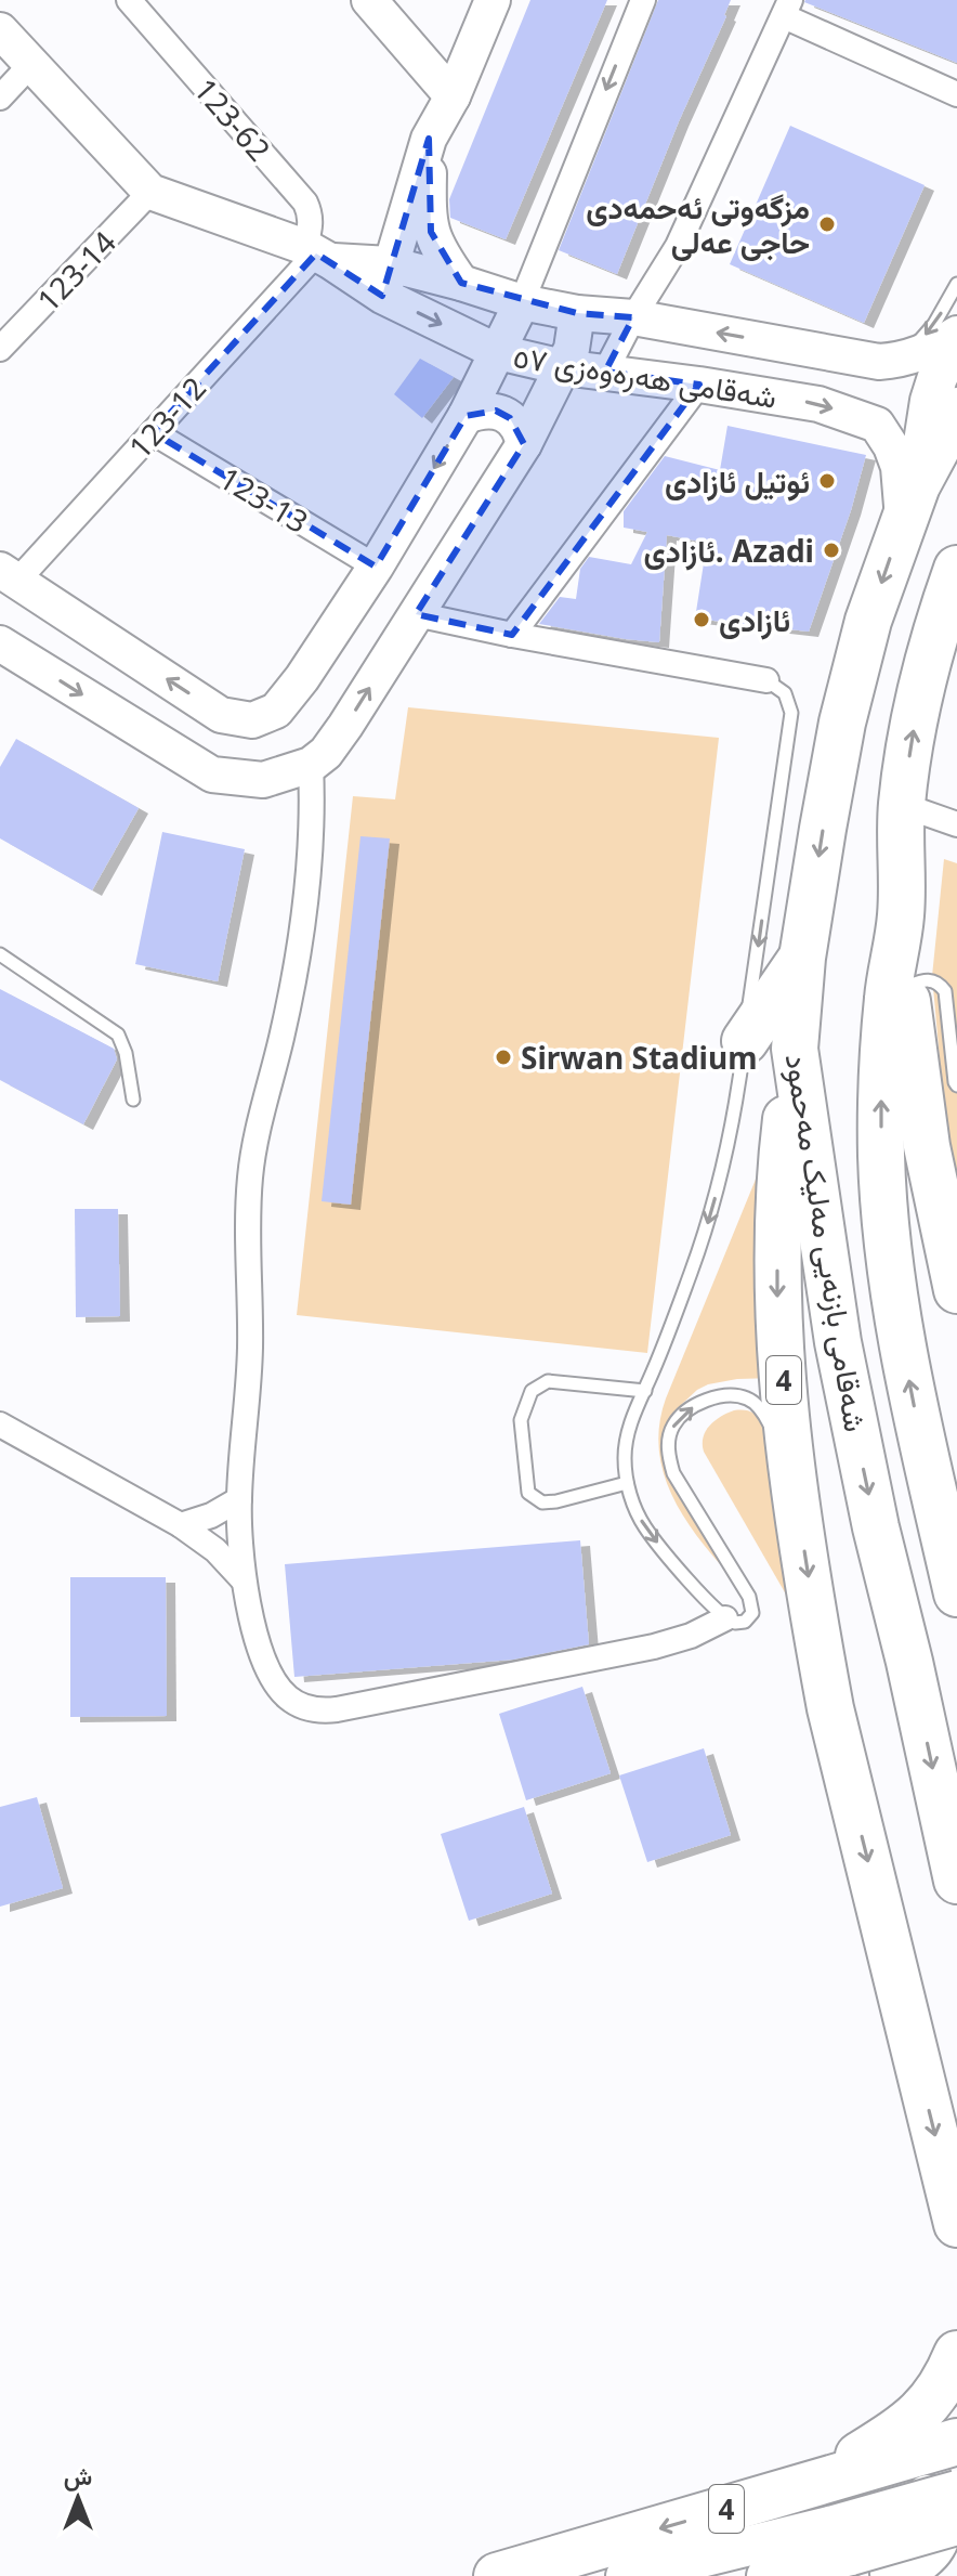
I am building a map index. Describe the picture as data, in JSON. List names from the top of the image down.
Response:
{
  "streets": {
    "highway": ["شەقامی بازنەیی مەلیک مەحمود", "4"],
    "street": [
      "123-62",
      "123-14",
      "شەقامی هەرەوەزی ٥٧",
      "123-12",
      "123-13"
    ]
  },
  "crossings": [
    ["123-62", "شەقامی هەرەوەزی ٥٧"],
    ["123-62", "123-12"],
    ["123-14", "شەقامی هەرەوەزی ٥٧"],
    ["شەقامی هەرەوەزی ٥٧", "123-12"],
    ["شەقامی هەرەوەزی ٥٧", "شەقامی بازنەیی مەلیک مەحمود"],
    ["123-12", "123-13"],
    ["شەقامی بازنەیی مەلیک مەحمود", "4"]
  ],
  "places": [
    "مزگەوتی ئەحمەدی حاجی عەلی",
    "ئوتیل ئازادی",
    "ئازادى. Azadi",
    "ئازادی",
    "Sirwan Stadium"
  ],
  "north": "top"
}
